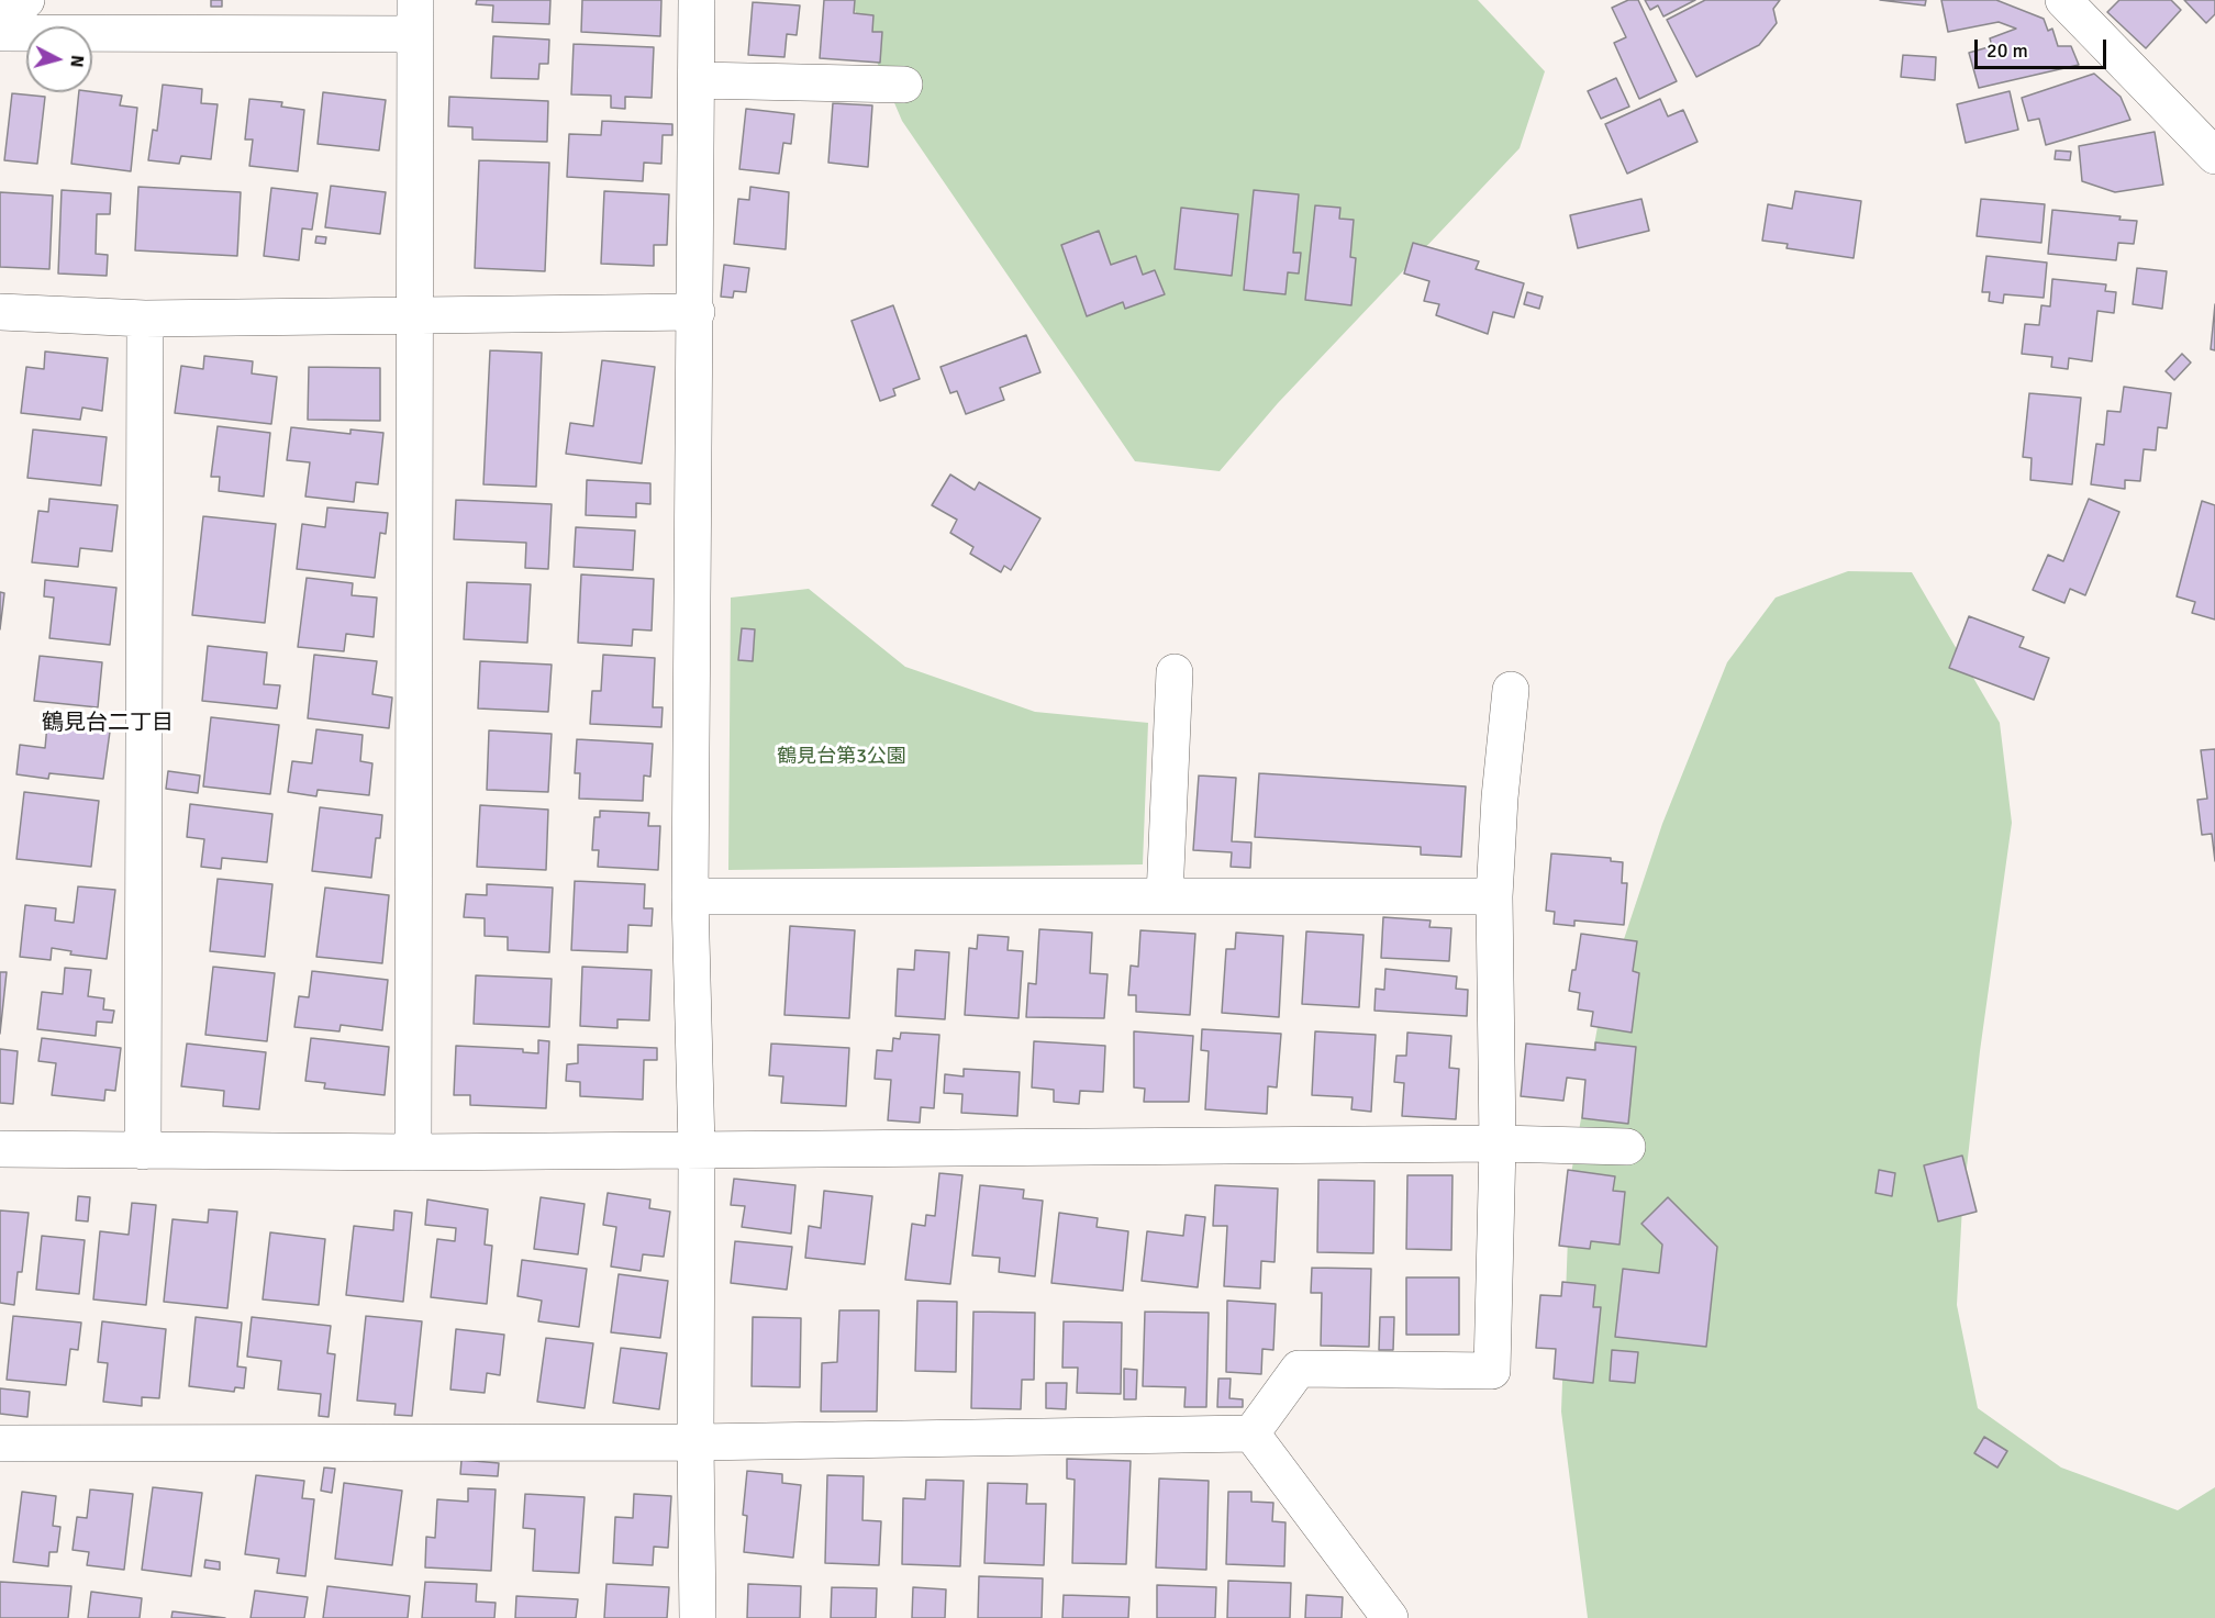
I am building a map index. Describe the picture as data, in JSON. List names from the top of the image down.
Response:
{
  "districts": ["鶴見台二丁目"],
  "parks": ["鶴見台第3公園"],
  "scale_bar": "20 m",
  "north": "right"
}
